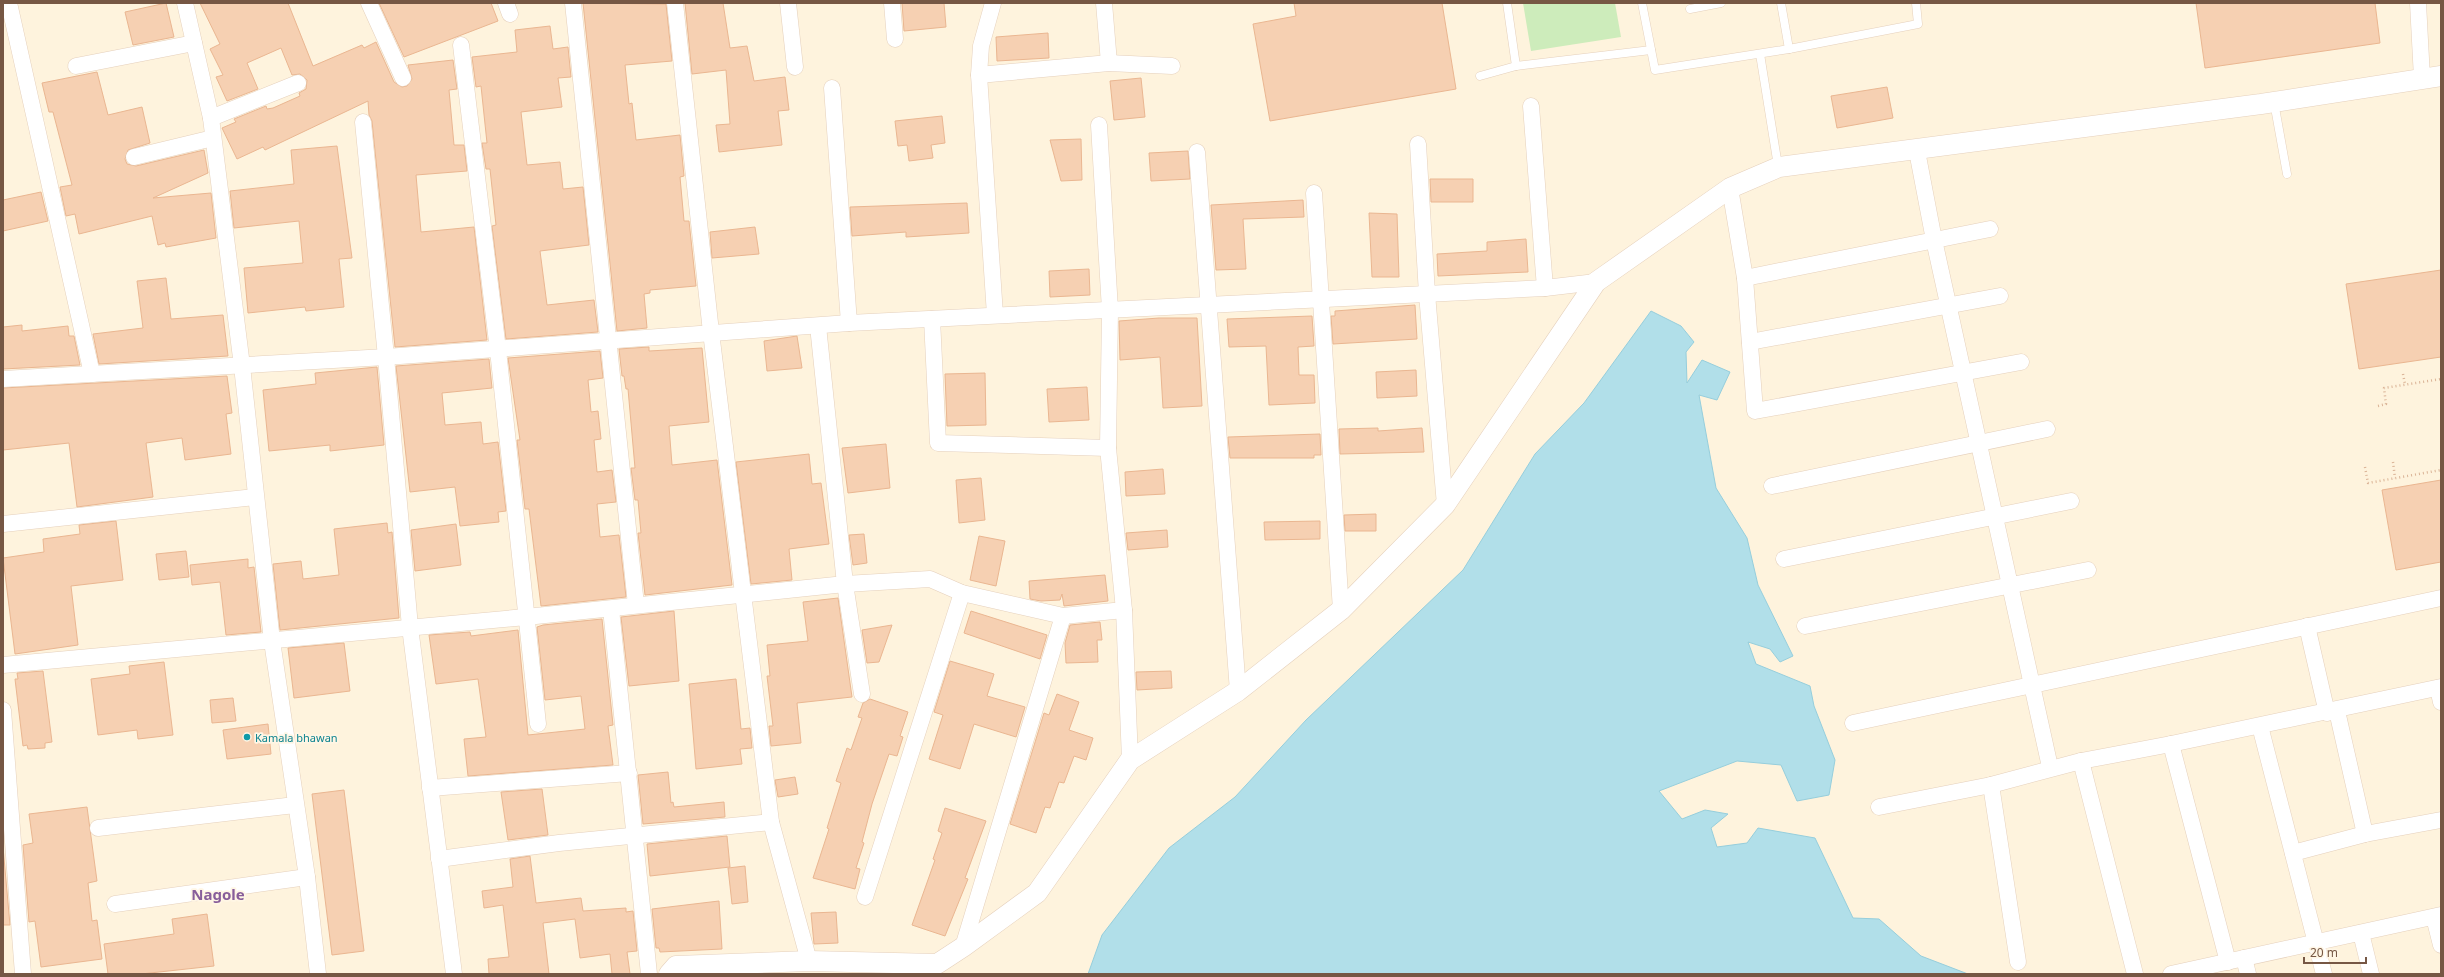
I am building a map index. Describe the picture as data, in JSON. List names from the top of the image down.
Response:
{
  "districts": ["Nagole"],
  "places": ["Kamala bhawan"],
  "scale_bar": "20 m"
}
